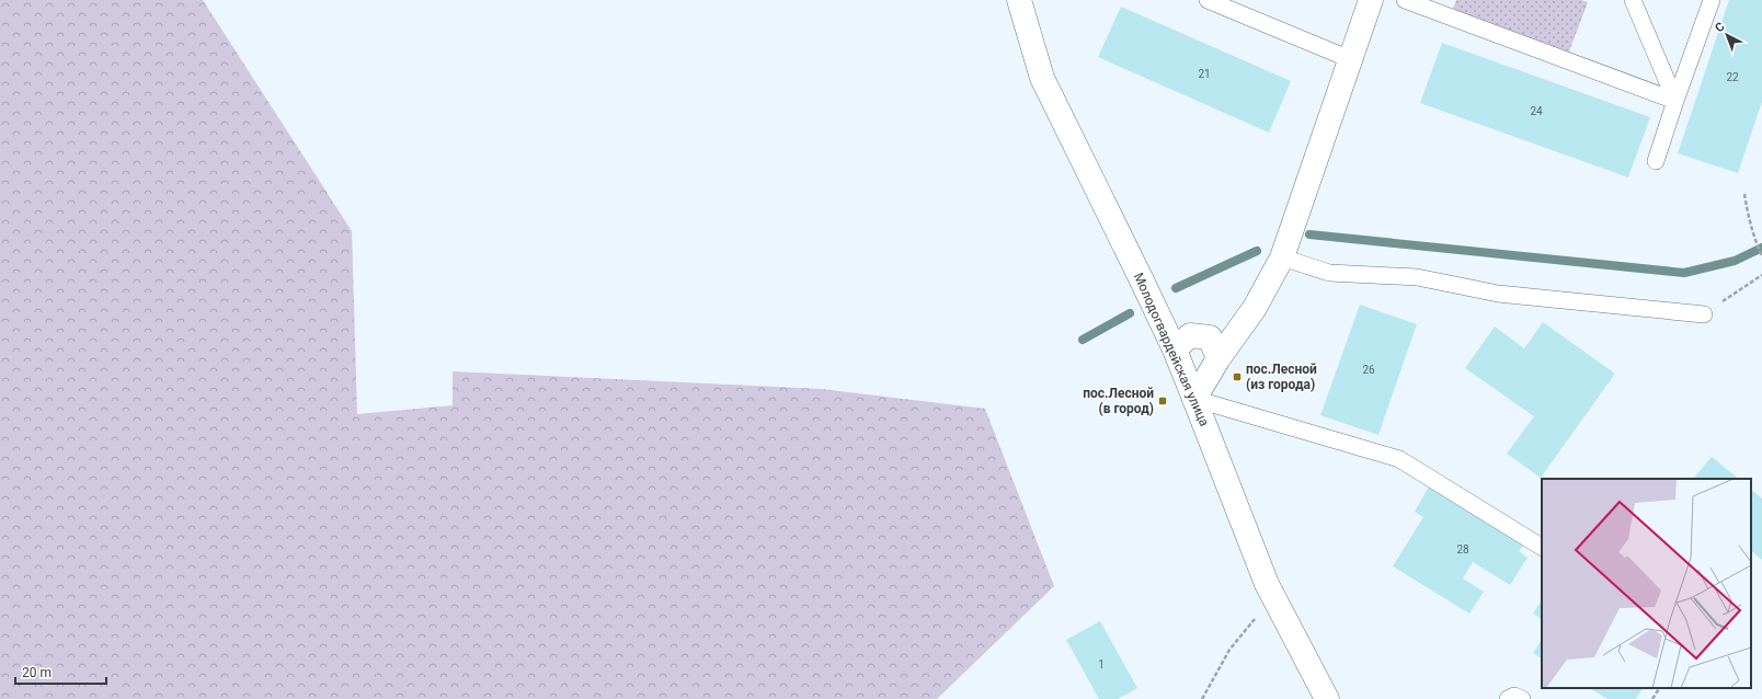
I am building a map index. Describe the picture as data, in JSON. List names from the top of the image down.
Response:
{
  "streets": {
    "street": ["Молодогвардейская улица"]
  },
  "places": {
    "transit": ["пос.Лесной (из города)", "пос.Лесной (в город)"]
  },
  "house_numbers": [
    "21",
    "22",
    "24",
    "26",
    "28",
    "1"
  ],
  "scale_bar": "20 m",
  "north": "top left"
}
